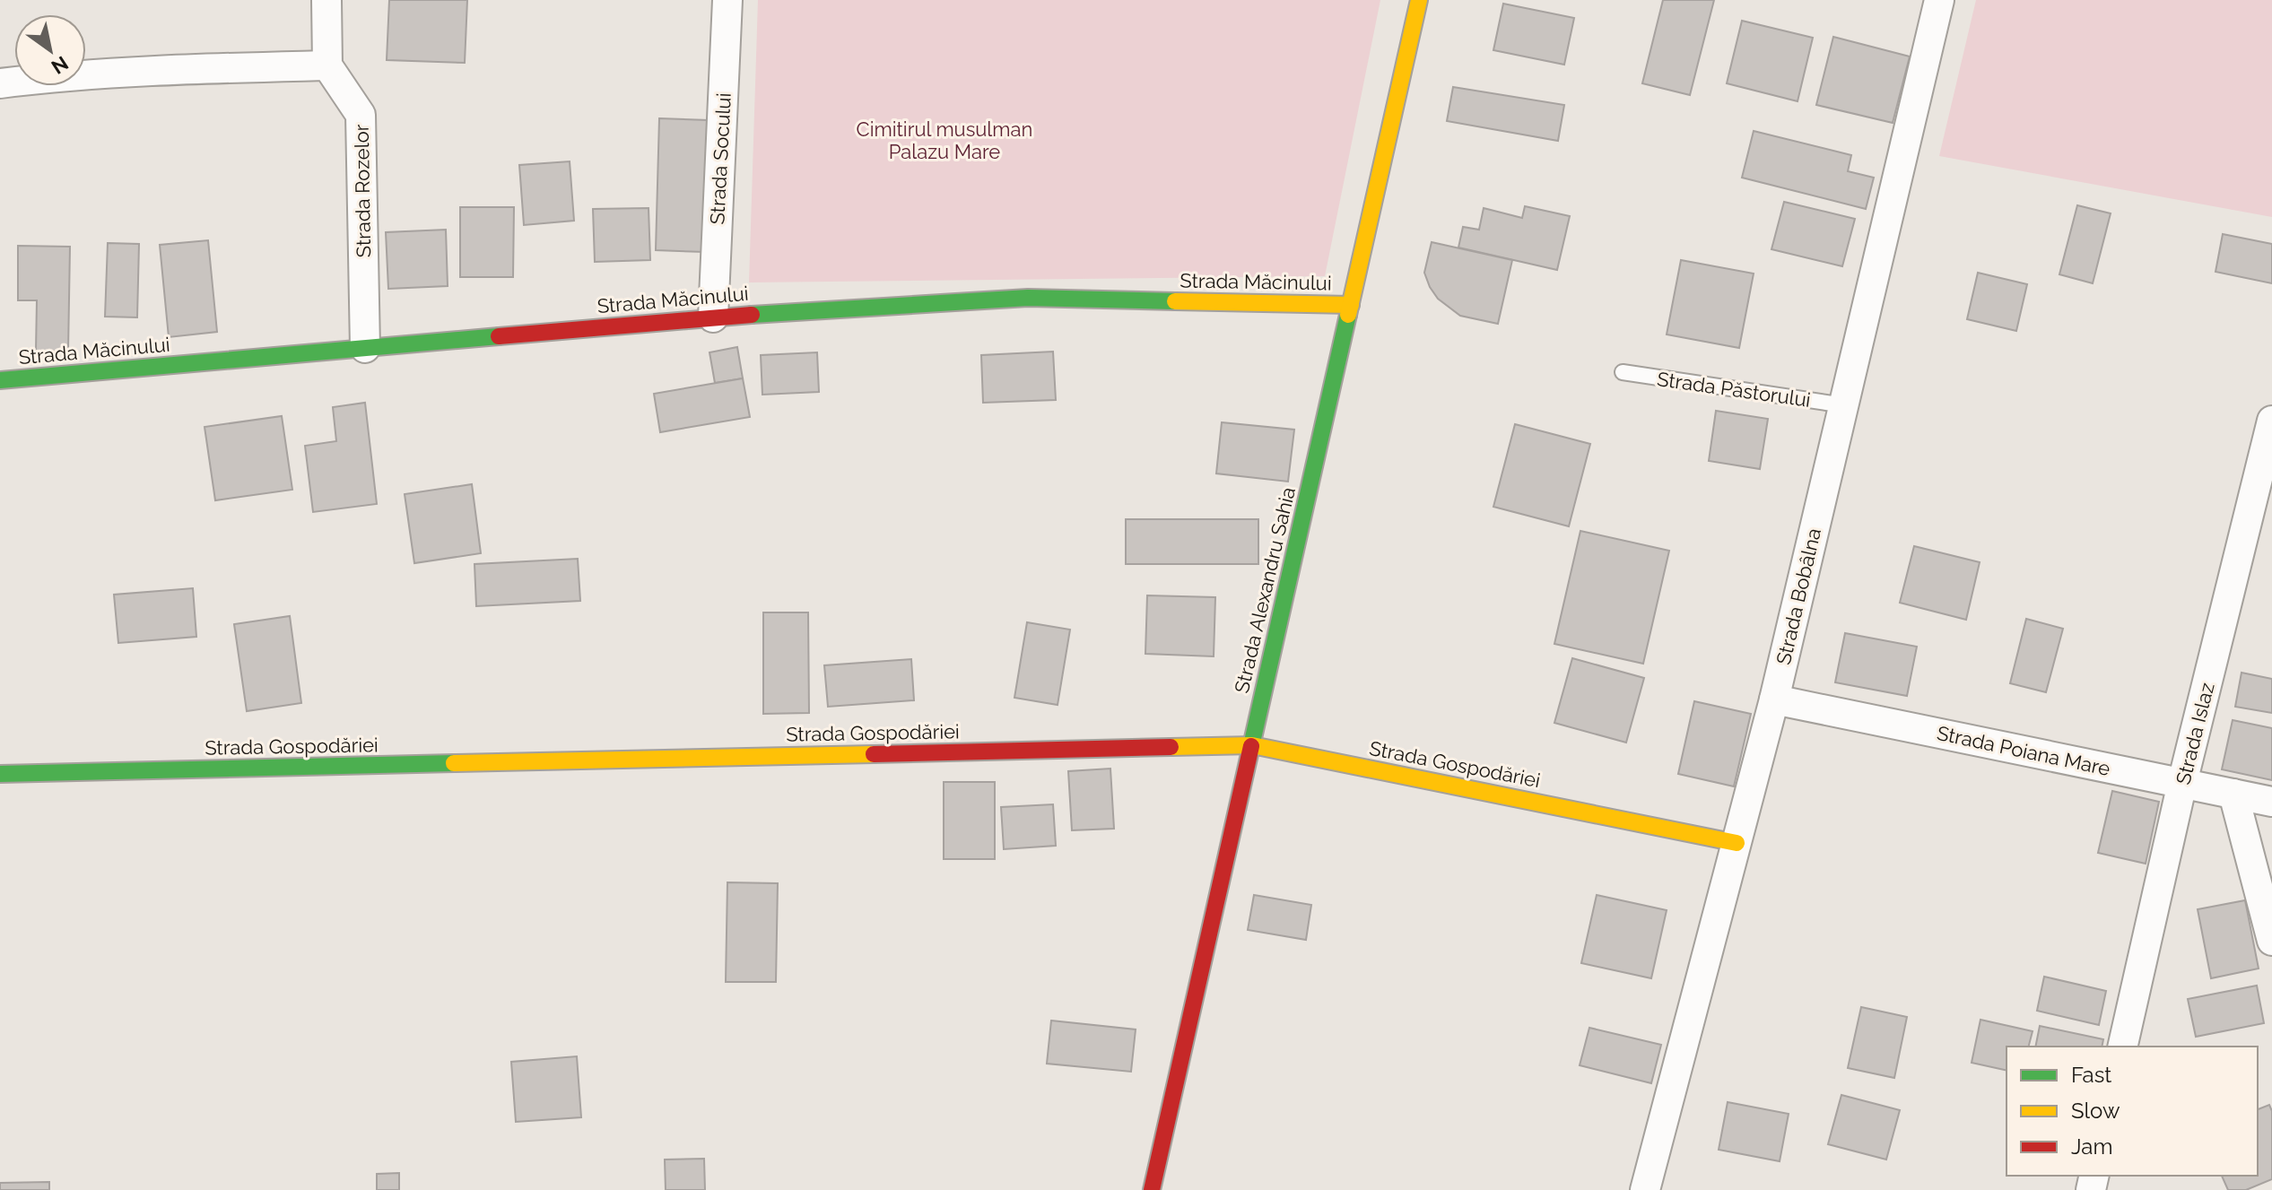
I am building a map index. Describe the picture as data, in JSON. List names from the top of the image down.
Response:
{
  "streets": {
    "street": [
      "Strada Socului",
      "Strada Rozelor",
      "Strada Măcinului",
      "Strada Alexandru Sahia",
      "Strada Bobâlna",
      "Strada Gospodăriei",
      "Strada Islaz",
      "Strada Poiana Mare"
    ],
    "lane": ["Strada Păstorului"]
  },
  "crossings": [
    ["Strada Socului", "Strada Măcinului"],
    ["Strada Rozelor", "Strada Măcinului"],
    ["Strada Măcinului", "Strada Alexandru Sahia"],
    ["Strada Păstorului", "Strada Bobâlna"],
    ["Strada Alexandru Sahia", "Strada Gospodăriei"],
    ["Strada Bobâlna", "Strada Gospodăriei"],
    ["Strada Bobâlna", "Strada Poiana Mare"],
    ["Strada Islaz", "Strada Poiana Mare"]
  ],
  "parks": ["Cimitirul musulman Palazu Mare"],
  "legend": ["Fast", "Slow", "Jam"],
  "north": "bottom right"
}
